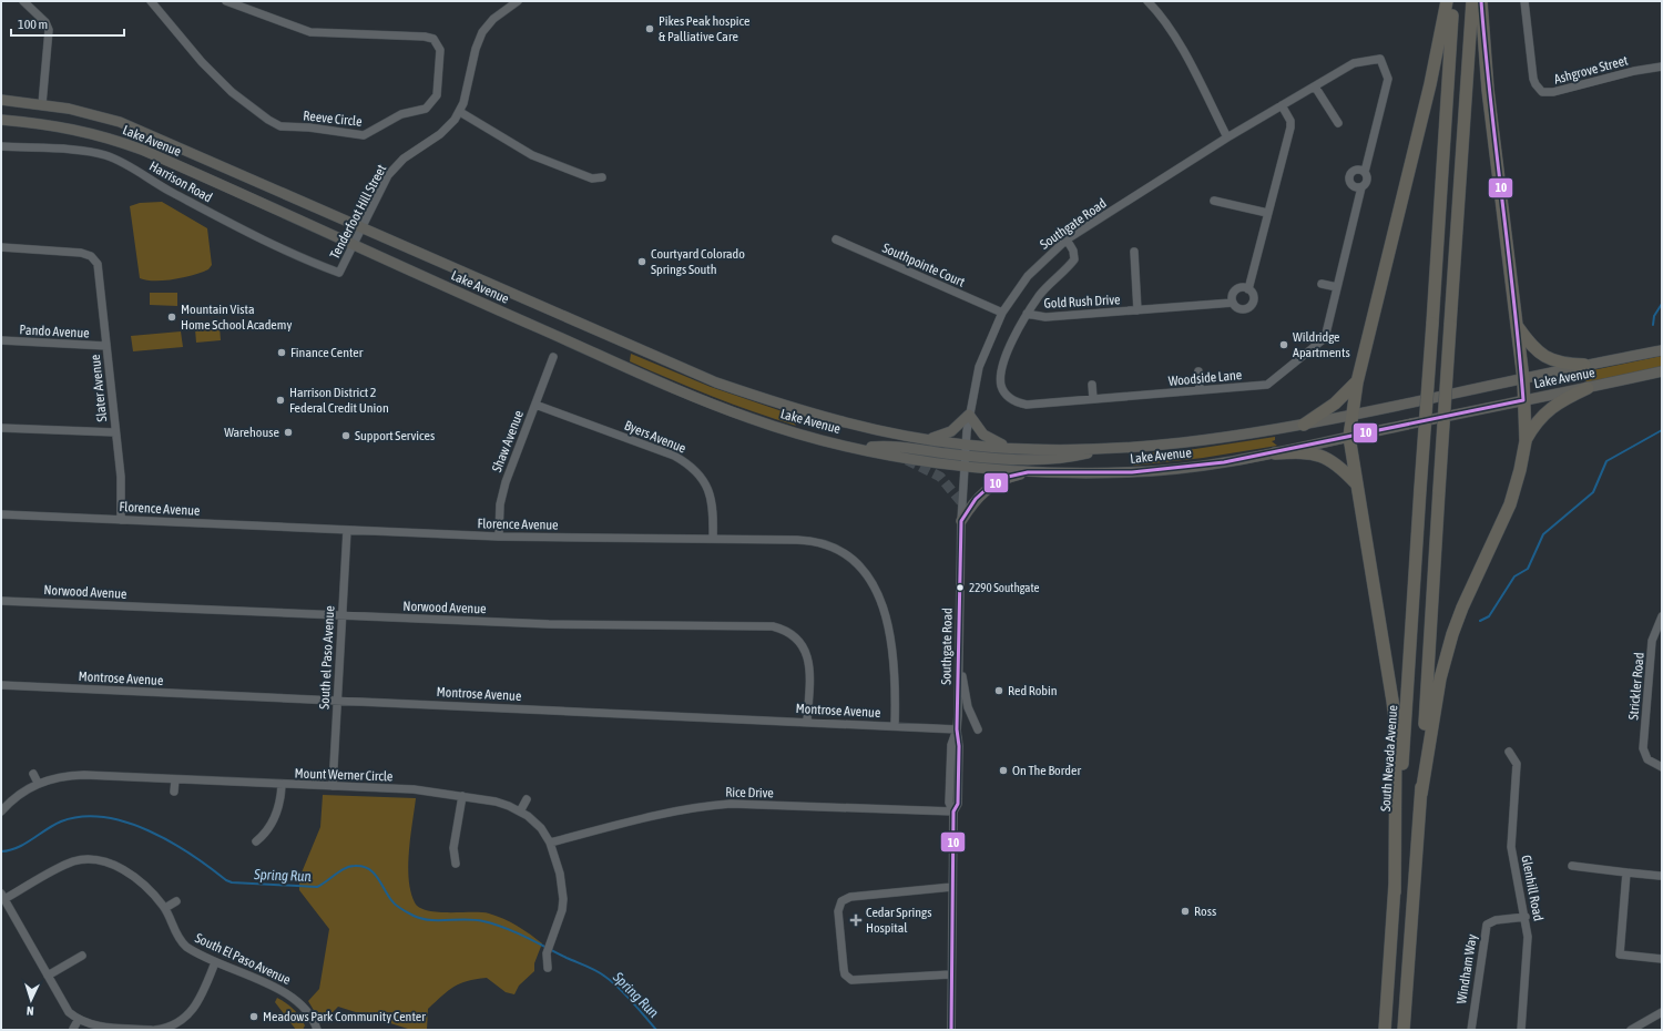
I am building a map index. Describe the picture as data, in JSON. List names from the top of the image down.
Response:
{
  "streets": {
    "highway": ["South Nevada Avenue"],
    "main road": ["Lake Avenue"],
    "street": [
      "Ashgrove Street",
      "Reeve Circle",
      "Harrison Road",
      "Tenderfoot Hill Street",
      "Southgate Road",
      "Southpointe Court",
      "Gold Rush Drive",
      "Pando Avenue",
      "Woodside Lane",
      "Slater Avenue",
      "Byers Avenue",
      "Shaw Avenue",
      "Florence Avenue",
      "Norwood Avenue",
      "South el Paso Avenue",
      "Montrose Avenue",
      "Strickler Road",
      "Mount Werner Circle",
      "Rice Drive",
      "Glenhill Road",
      "South El Paso Avenue",
      "Windham Way"
    ]
  },
  "crossings": [
    ["Lake Avenue", "Tenderfoot Hill Street"],
    ["Lake Avenue", "Southgate Road"],
    ["Harrison Road", "Tenderfoot Hill Street"],
    ["Southgate Road", "Southpointe Court"],
    ["Southgate Road", "Gold Rush Drive"],
    ["Southgate Road", "Woodside Lane"],
    ["Southgate Road", "Montrose Avenue"],
    ["Southgate Road", "Rice Drive"],
    ["Gold Rush Drive", "Woodside Lane"],
    ["Pando Avenue", "Slater Avenue"],
    ["Slater Avenue", "Florence Avenue"],
    ["Byers Avenue", "Shaw Avenue"],
    ["Byers Avenue", "Florence Avenue"],
    ["Shaw Avenue", "Florence Avenue"],
    ["Florence Avenue", "South el Paso Avenue"],
    ["Florence Avenue", "Montrose Avenue"],
    ["Norwood Avenue", "South el Paso Avenue"],
    ["Norwood Avenue", "Montrose Avenue"],
    ["South el Paso Avenue", "Montrose Avenue"],
    ["South el Paso Avenue", "Mount Werner Circle"],
    ["Mount Werner Circle", "Rice Drive"],
    ["Glenhill Road", "Windham Way"]
  ],
  "water": ["Spring Run"],
  "places": {
    "other": [
      "Pikes Peak hospice & Palliative Care",
      "Courtyard Colorado Springs South",
      "Mountain Vista Home School Academy",
      "Wildridge Apartments",
      "Finance Center",
      "Harrison District 2 Federal Credit Union",
      "Warehouse",
      "Support Services",
      "2290 Southgate",
      "Red Robin",
      "On The Border",
      "Ross",
      "Meadows Park Community Center"
    ],
    "health": ["Cedar Springs Hospital"]
  },
  "lines": ["transit line 10"],
  "scale_bar": "100 m",
  "north": "bottom"
}
